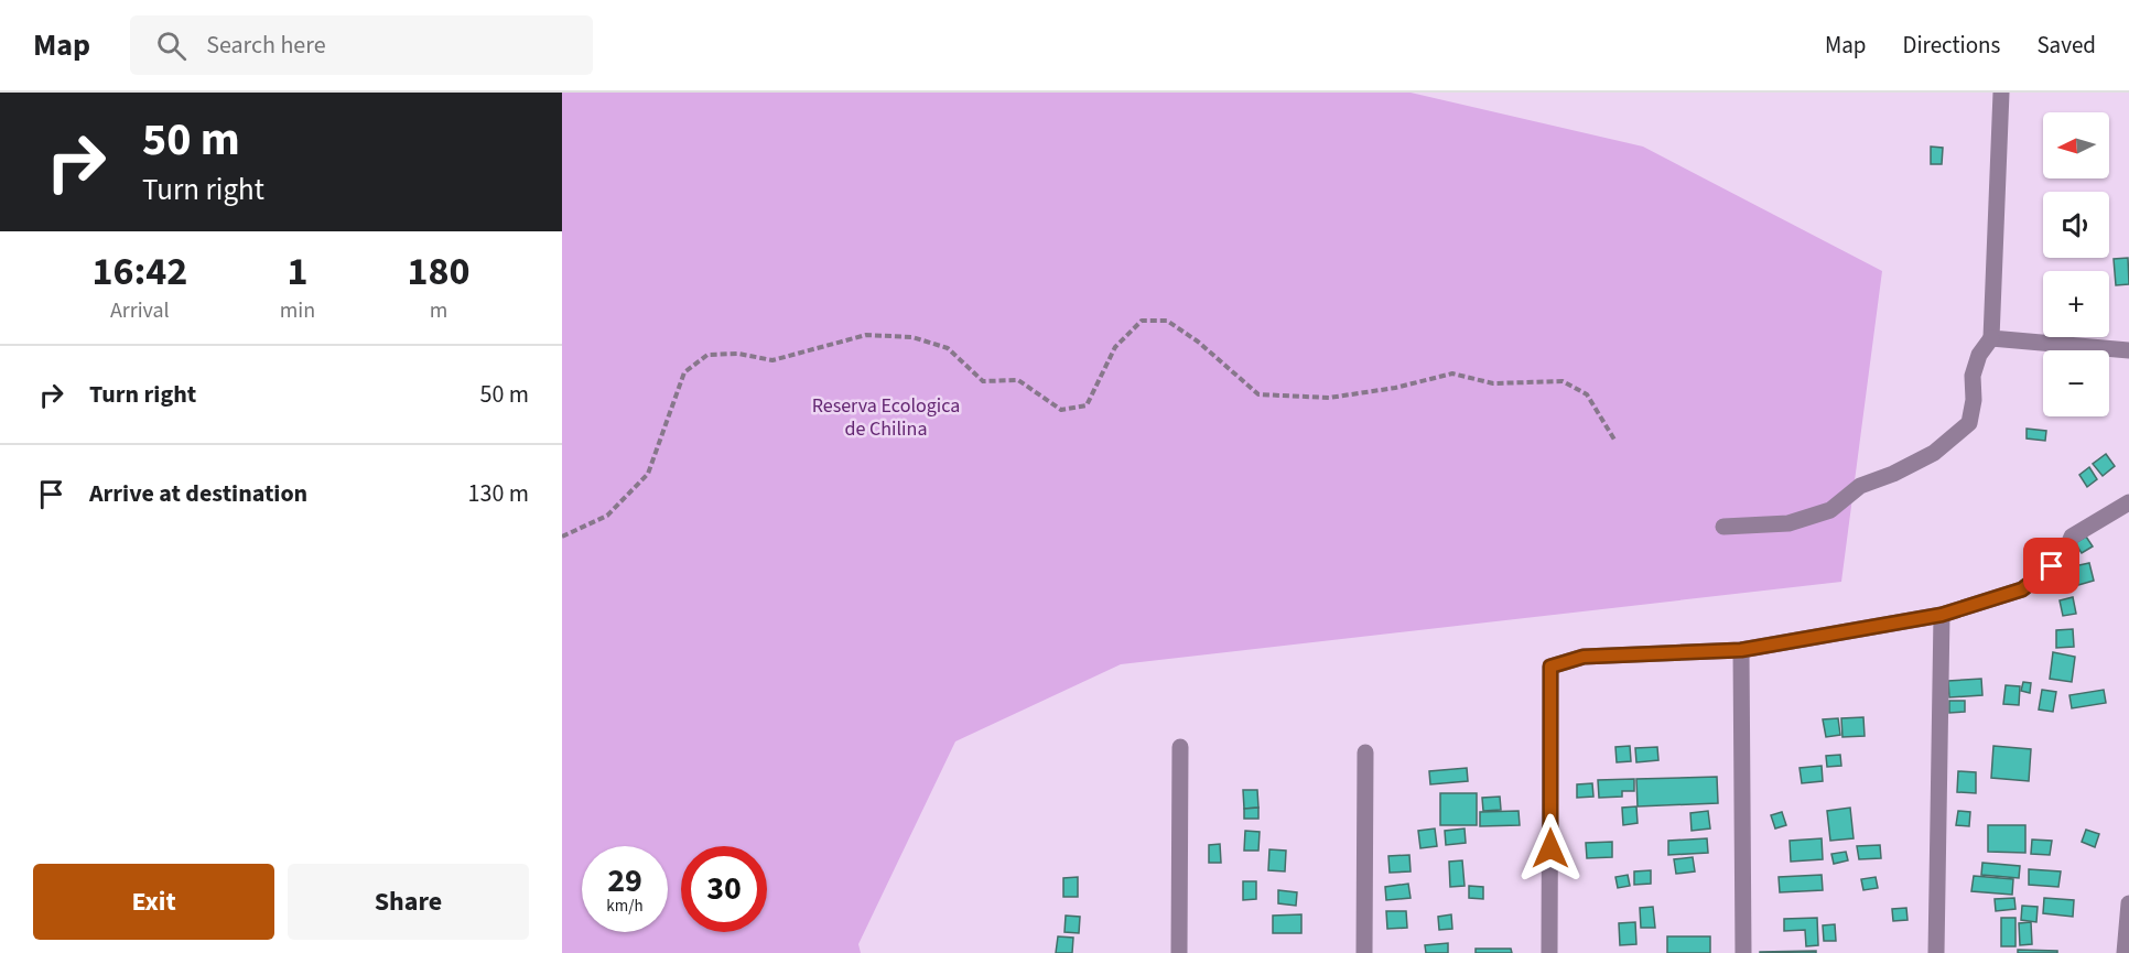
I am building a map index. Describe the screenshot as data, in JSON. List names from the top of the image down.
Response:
{
  "parks": ["Reserva Ecologica de Chilina"],
  "north": "left",
  "page": {
    "header": "Map",
    "search": "Search here",
    "nav": ["Map", "Directions", "Saved"],
    "turn": ["50 m", "Turn right"],
    "map_buttons": ["+", "−"],
    "eta": [
      "16:42",
      "Arrival",
      "1",
      "min",
      "180",
      "m"
    ],
    "list": [
      {
        "name": "Turn right",
        "value": "50 m"
      },
      {
        "name": "Arrive at destination",
        "value": "130 m"
      }
    ],
    "speed": "29 km/h",
    "limit": "30",
    "buttons": ["Exit", "Share"]
  }
}
